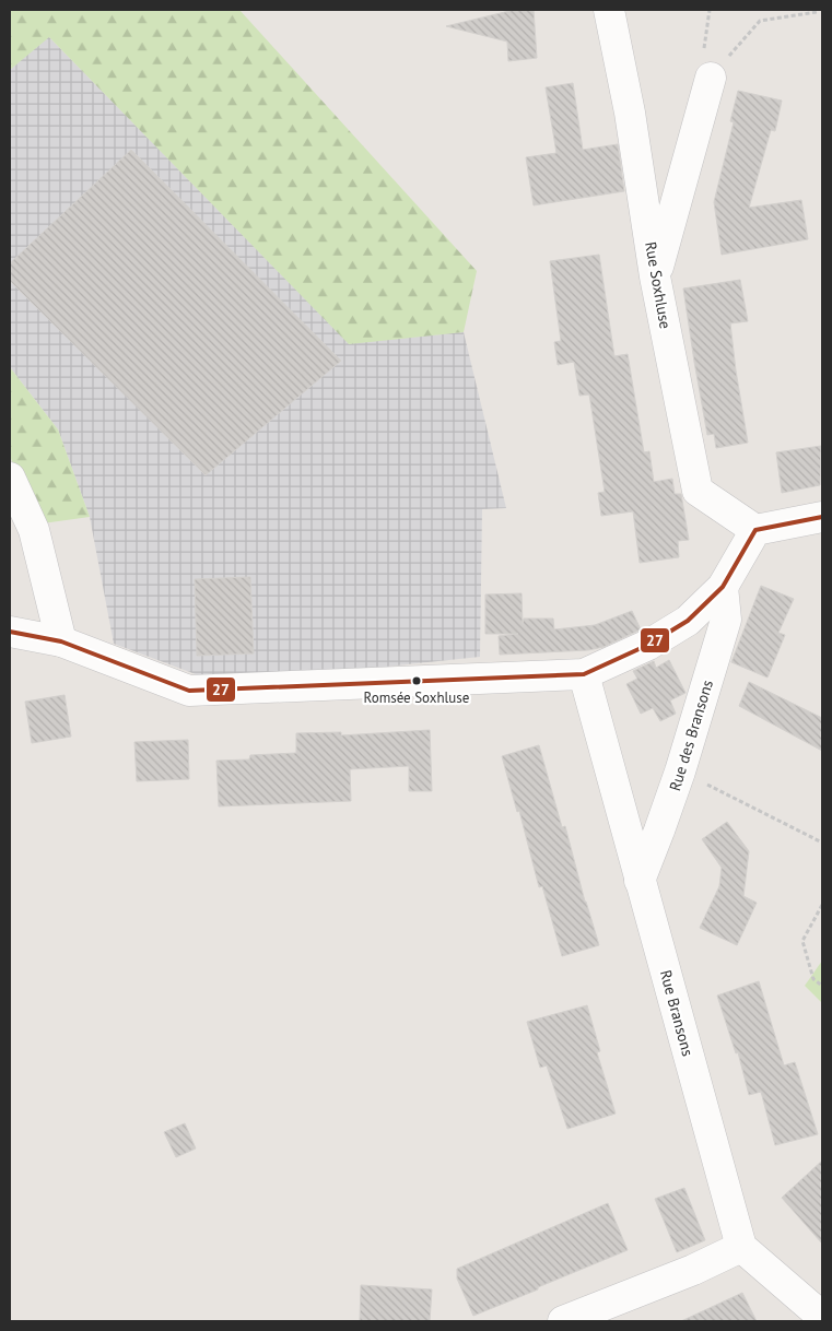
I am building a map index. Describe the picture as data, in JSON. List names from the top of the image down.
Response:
{
  "streets": {
    "street": ["Rue Soxhluse", "Rue des Bransons", "Rue Bransons"]
  },
  "crossings": [
    ["Rue des Bransons", "Rue Bransons"]
  ],
  "places": ["Romsée Soxhluse"],
  "lines": ["transit line 27"]
}
